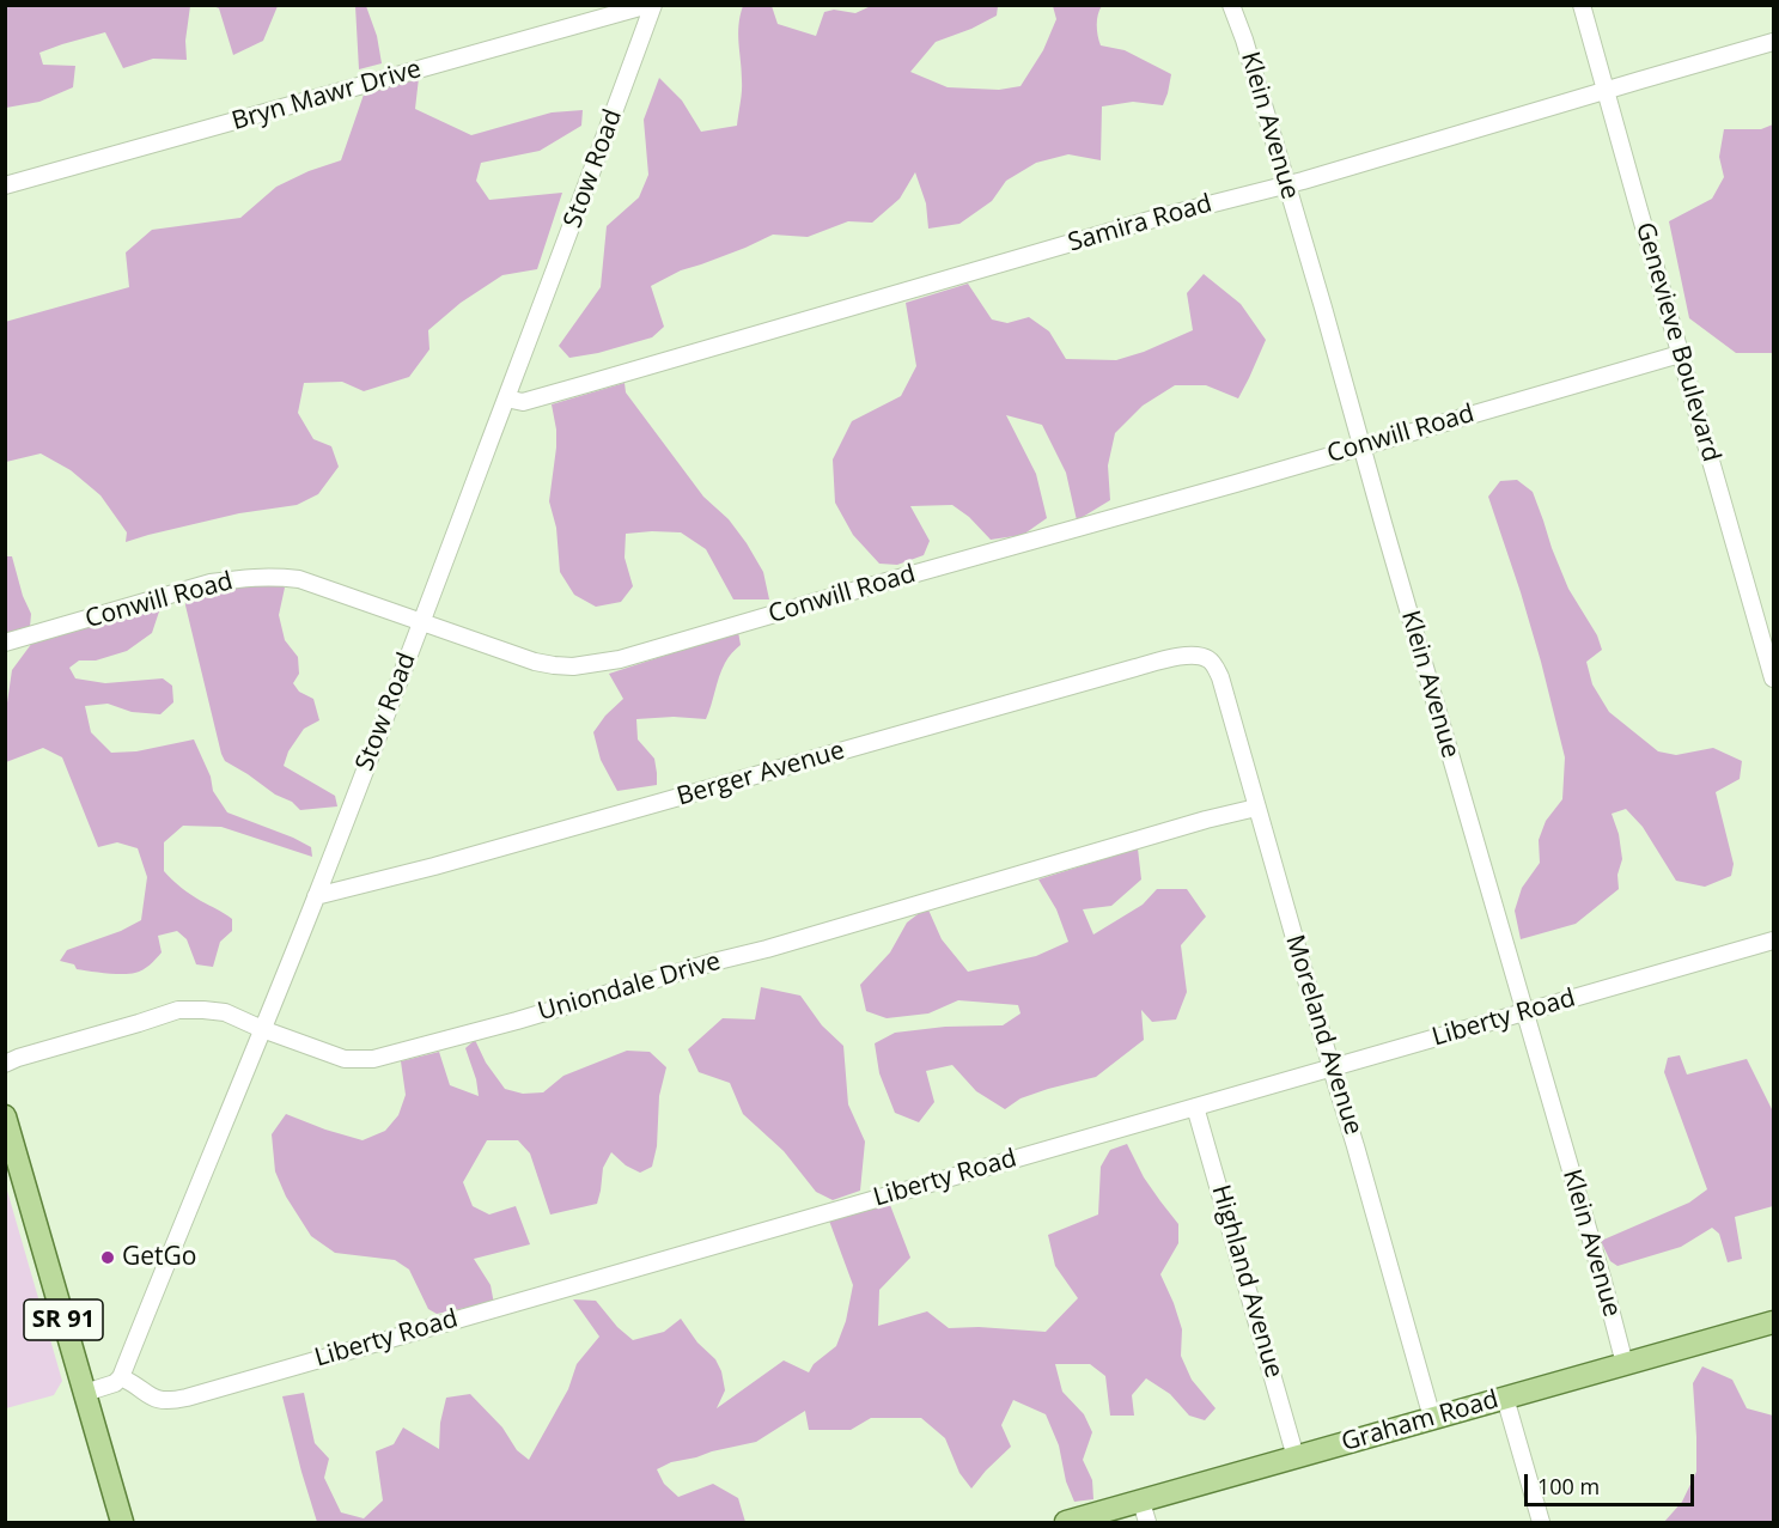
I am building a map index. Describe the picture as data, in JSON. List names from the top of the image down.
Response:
{
  "streets": {
    "main road": ["SR 91", "Graham Road"],
    "street": [
      "Bryn Mawr Drive",
      "Klein Avenue",
      "Stow Road",
      "Samira Road",
      "Genevieve Boulevard",
      "Conwill Road",
      "Berger Avenue",
      "Uniondale Drive",
      "Liberty Road",
      "Moreland Avenue",
      "Highland Avenue"
    ]
  },
  "crossings": [
    ["Bryn Mawr Drive", "Stow Road"],
    ["Klein Avenue", "Samira Road"],
    ["Klein Avenue", "Conwill Road"],
    ["Klein Avenue", "Liberty Road"],
    ["Klein Avenue", "Graham Road"],
    ["Stow Road", "Samira Road"],
    ["Stow Road", "Conwill Road"],
    ["Stow Road", "Berger Avenue"],
    ["Stow Road", "Uniondale Drive"],
    ["Stow Road", "Liberty Road"],
    ["Samira Road", "Genevieve Boulevard"],
    ["Genevieve Boulevard", "Conwill Road"],
    ["Berger Avenue", "Moreland Avenue"],
    ["Uniondale Drive", "Moreland Avenue"],
    ["Liberty Road", "Moreland Avenue"],
    ["Liberty Road", "Highland Avenue"],
    ["Moreland Avenue", "Graham Road"],
    ["Highland Avenue", "Graham Road"]
  ],
  "places": ["GetGo"],
  "scale_bar": "100 m"
}
